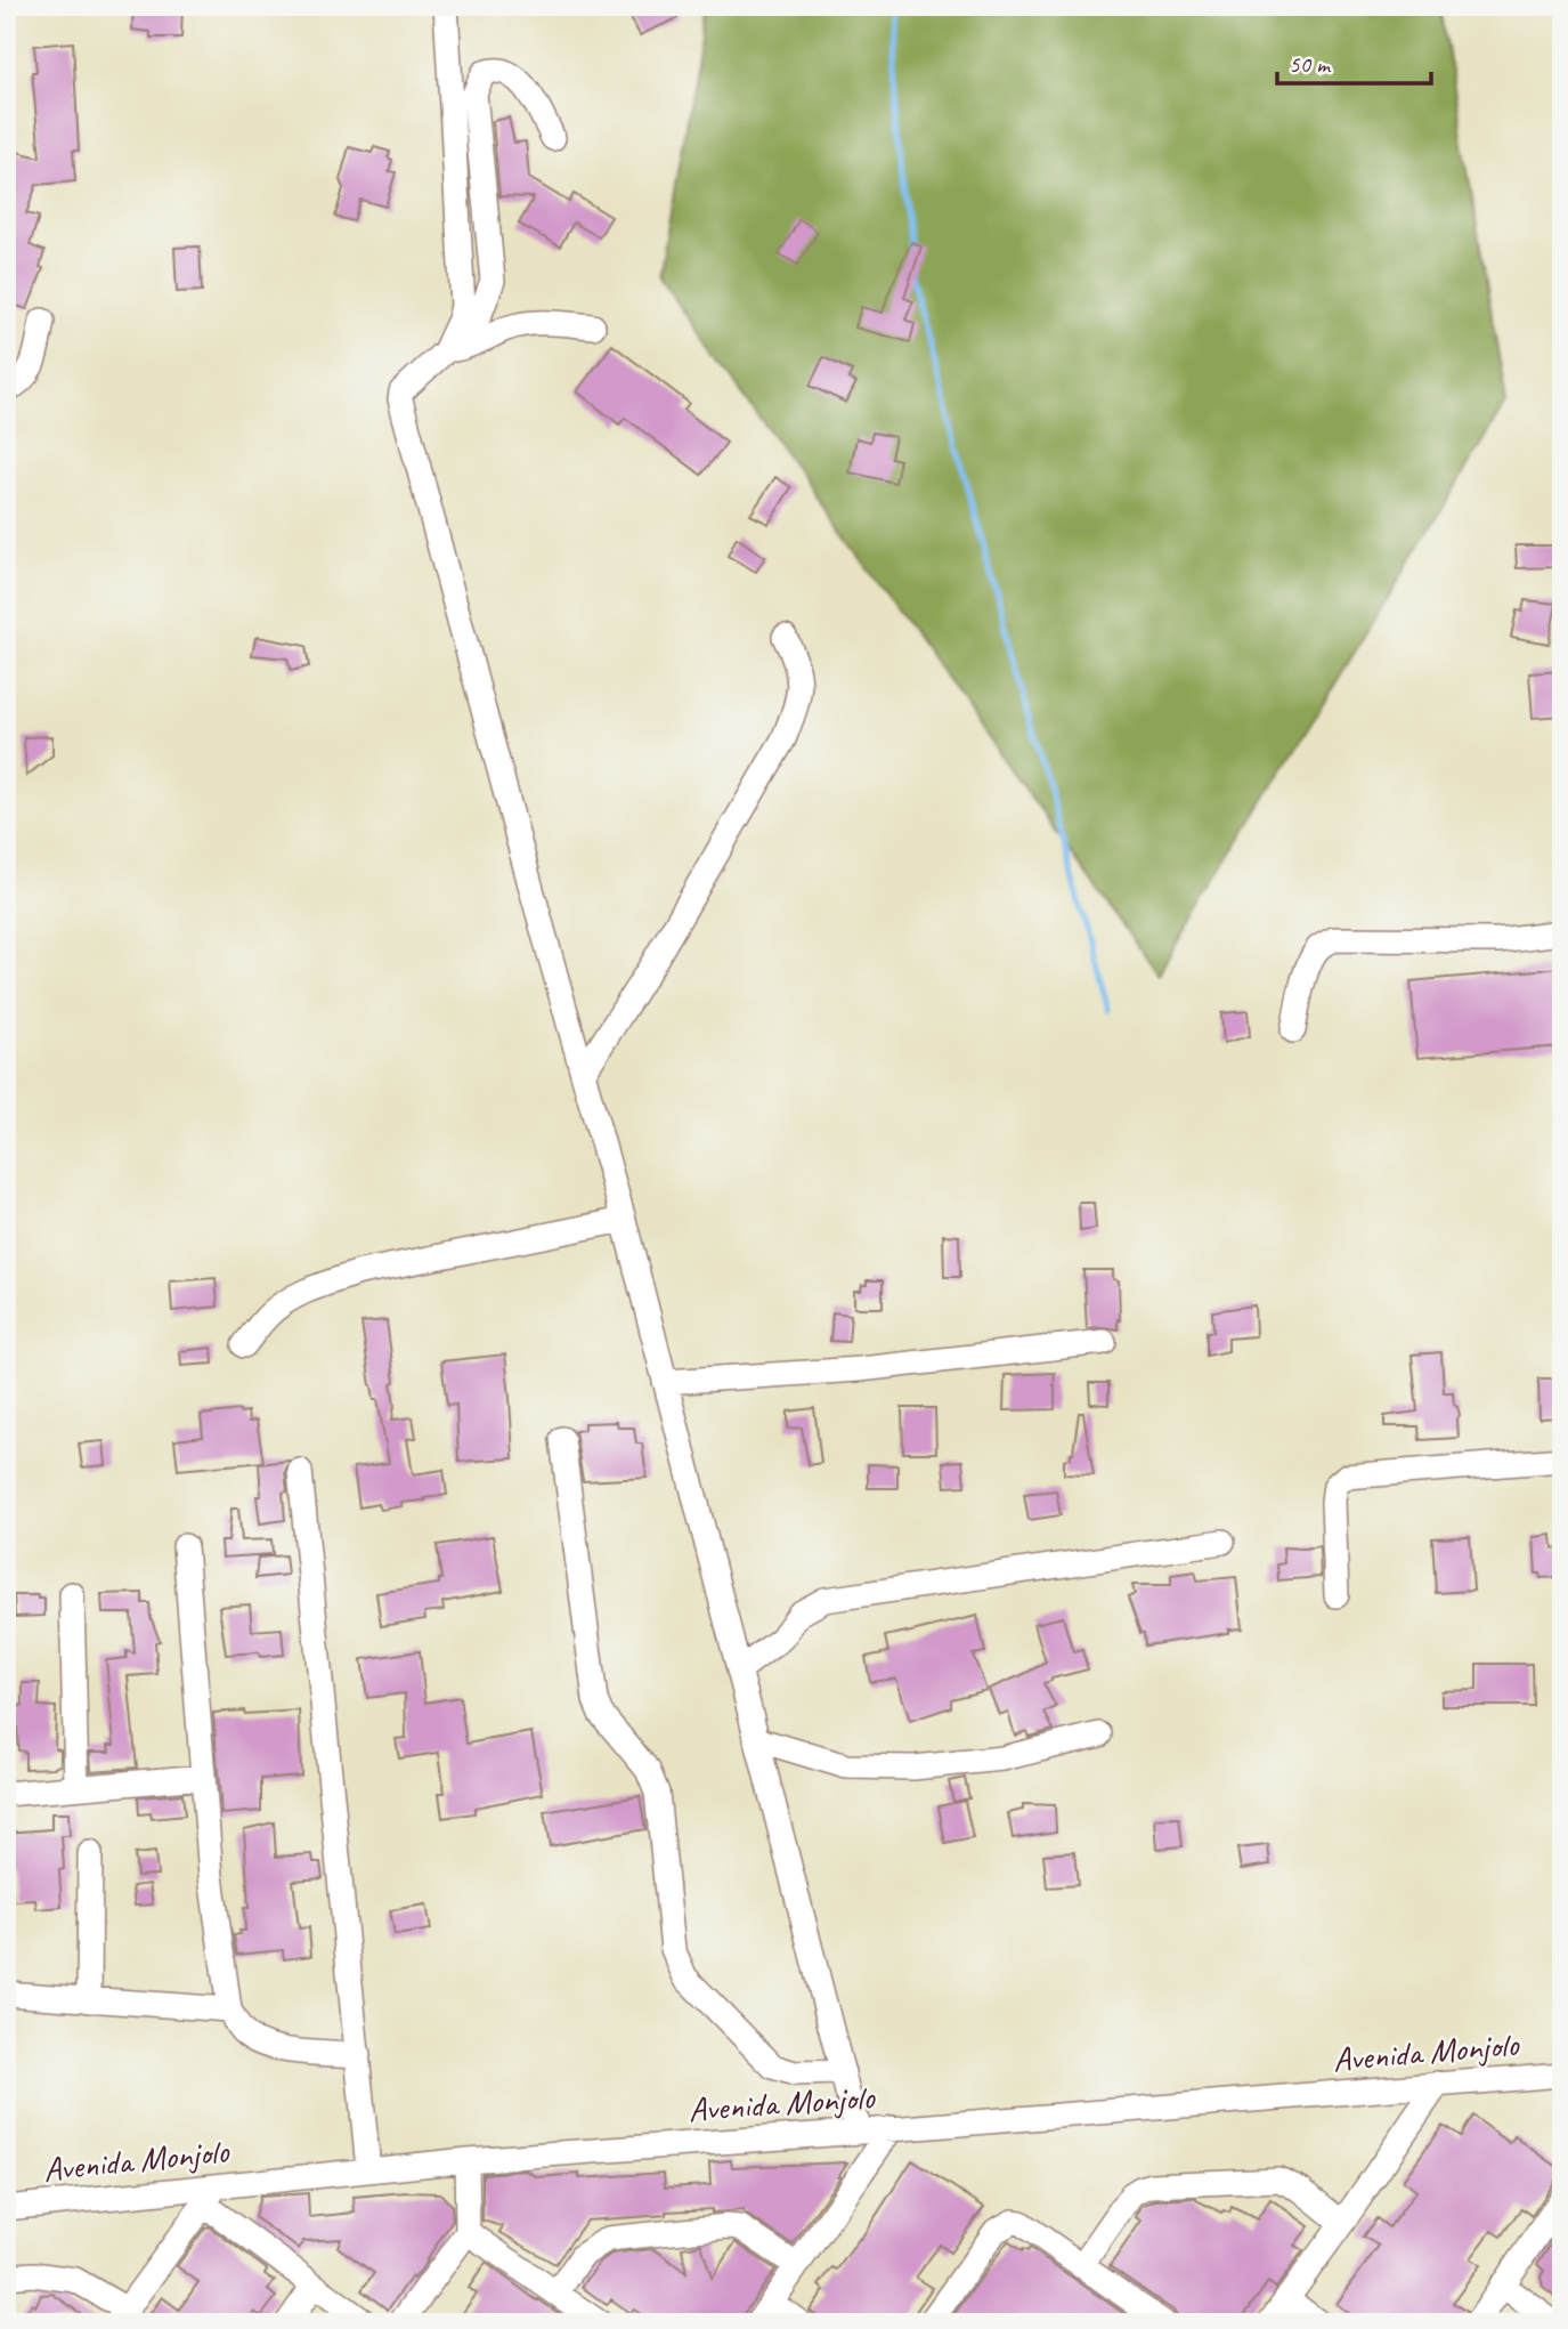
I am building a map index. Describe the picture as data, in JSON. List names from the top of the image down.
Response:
{
  "streets": {
    "street": ["Avenida Monjolo"]
  },
  "scale_bar": "50 m"
}
